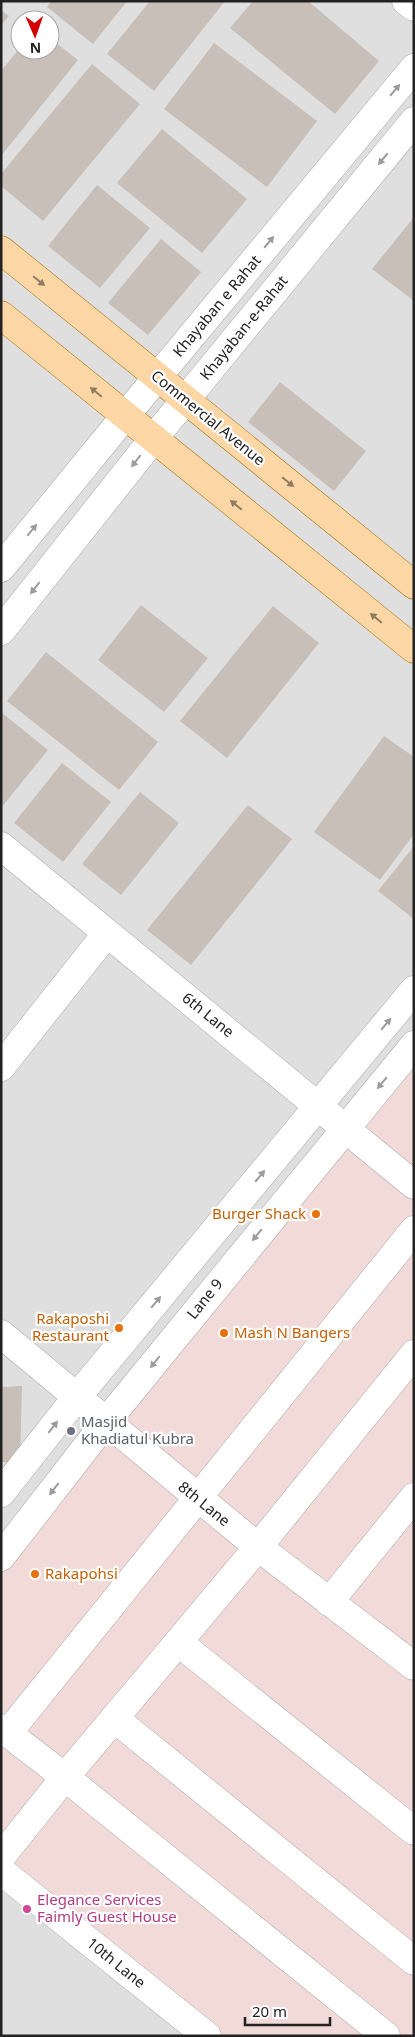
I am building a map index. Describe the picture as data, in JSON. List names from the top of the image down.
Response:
{
  "streets": {
    "main road": ["Commercial Avenue"],
    "street": [
      "Khayaban e Rahat",
      "Khayaban-e-Rahat",
      "6th Lane",
      "Lane 9",
      "8th Lane",
      "10th Lane"
    ]
  },
  "crossings": [
    ["Khayaban e Rahat", "Commercial Avenue"],
    ["Khayaban-e-Rahat", "Commercial Avenue"],
    ["6th Lane", "Lane 9"],
    ["Lane 9", "8th Lane"]
  ],
  "one_way": ["Khayaban e Rahat", "Khayaban-e-Rahat"],
  "places": [
    "Burger Shack",
    "Rakaposhi Restaurant",
    "Mash N Bangers",
    "Masjid Khadiatul Kubra",
    "Rakapohsi",
    "Elegance Services Faimly Guest House"
  ],
  "scale_bar": "20 m",
  "north": "bottom"
}
